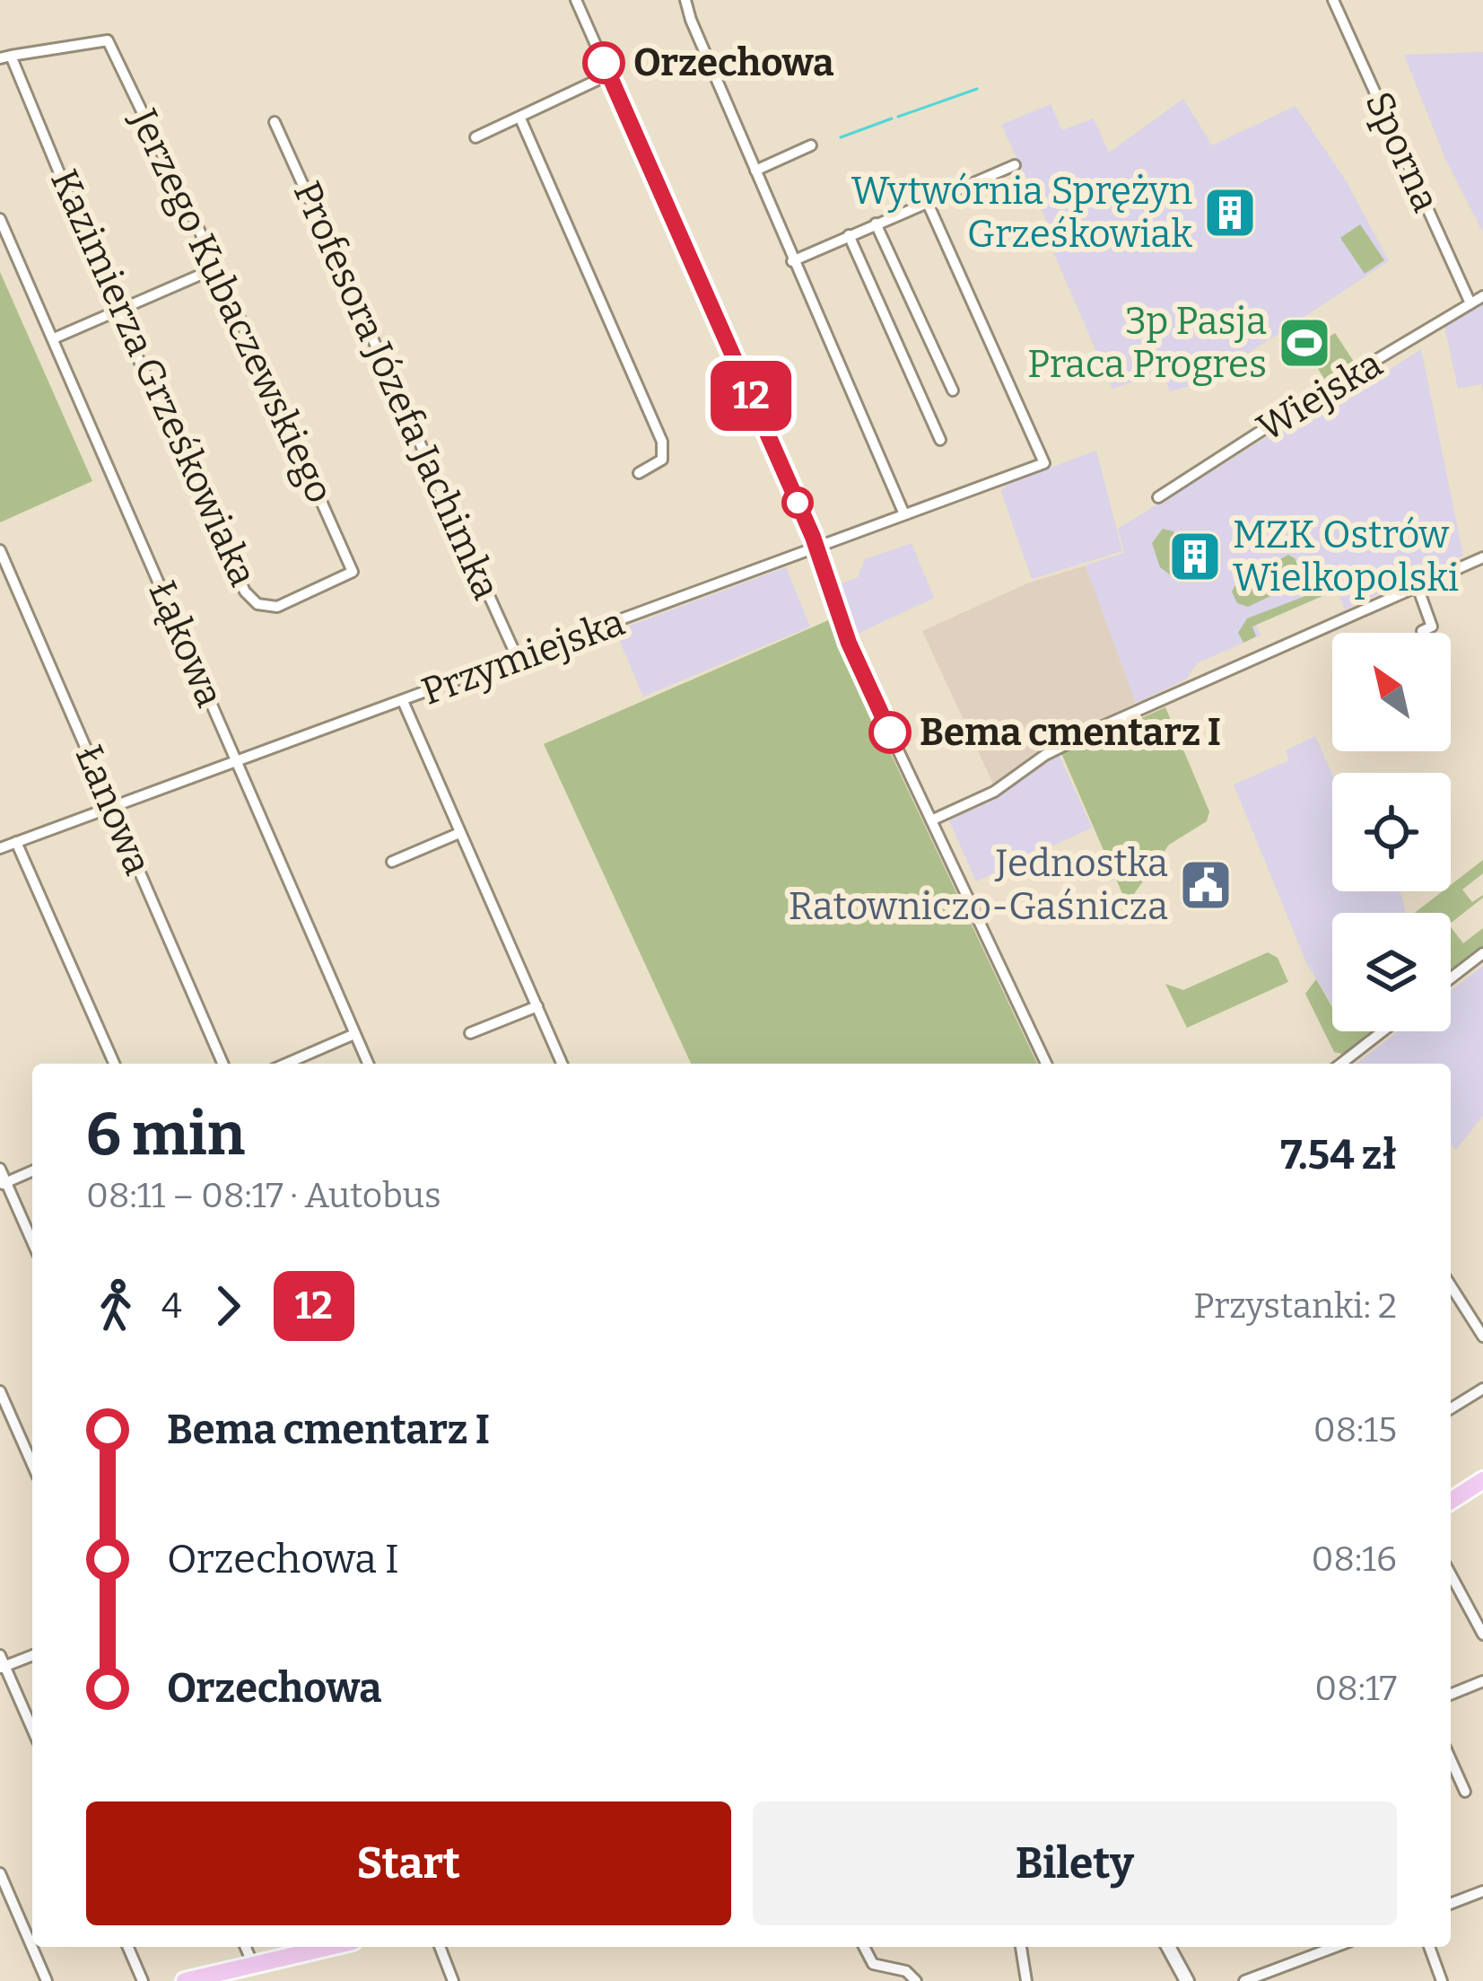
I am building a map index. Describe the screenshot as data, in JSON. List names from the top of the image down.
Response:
{
  "streets": {
    "street": [
      "Sporna",
      "Jerzego Kubaczewskiego",
      "Kazimierza Grześkowiaka",
      "Profesora Józefa Jachimka",
      "Wiejska",
      "Łąkowa",
      "Przymiejska",
      "Łanowa"
    ]
  },
  "crossings": [
    ["Sporna", "Wiejska"],
    ["Jerzego Kubaczewskiego", "Kazimierza Grześkowiaka"],
    ["Profesora Józefa Jachimka", "Przymiejska"],
    ["Łąkowa", "Przymiejska"],
    ["Przymiejska", "Łanowa"]
  ],
  "places": {
    "other": ["Orzechowa", "Bema cmentarz I"],
    "building": ["Wytwórnia Sprężyn Grześkowiak", "MZK Ostrów Wielkopolski"],
    "sports": ["3p Pasja Praca Progres"],
    "public building": ["Jednostka Ratowniczo-Gaśnicza"]
  },
  "lines": ["bus line 12"],
  "north": "top left",
  "page": {
    "on_map": "12",
    "heading": ["6 min", "08:11 – 08:17 · Autobus", "7.54 zł"],
    "legs": ["4", "12", "Przystanki: 2"],
    "list": [
      {
        "name": "Bema cmentarz I",
        "value": "08:15"
      },
      {
        "name": "Orzechowa I",
        "value": "08:16"
      },
      {
        "name": "Orzechowa",
        "value": "08:17"
      }
    ],
    "buttons": ["Start", "Bilety"]
  }
}
